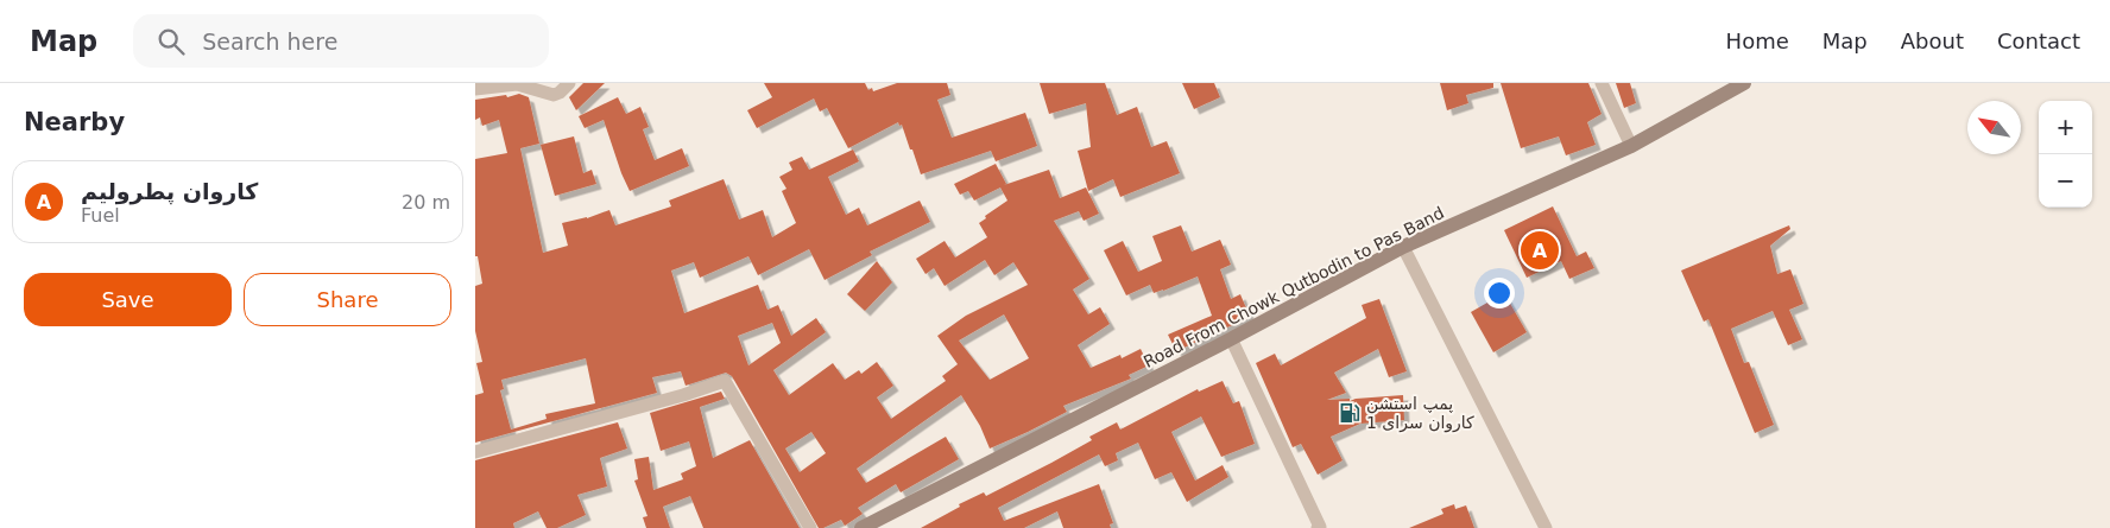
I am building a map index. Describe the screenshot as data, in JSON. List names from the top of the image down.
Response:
{
  "streets": {
    "main road": ["Road From Chowk Qutbodin to Pas Band"]
  },
  "places": {
    "fuel station": ["پمپ استشن کاروان سرای 1"]
  },
  "north": "top left",
  "page": {
    "header": "Map",
    "search": "Search here",
    "nav": [
      "Home",
      "Map",
      "About",
      "Contact"
    ],
    "heading": "Nearby",
    "map_buttons": ["+", "−"],
    "list": [
      {
        "mark": "A",
        "name": "کاروان پطرولیم",
        "note": "Fuel",
        "value": "20 m"
      }
    ],
    "pins": "A",
    "buttons": ["Save", "Share"]
  }
}
